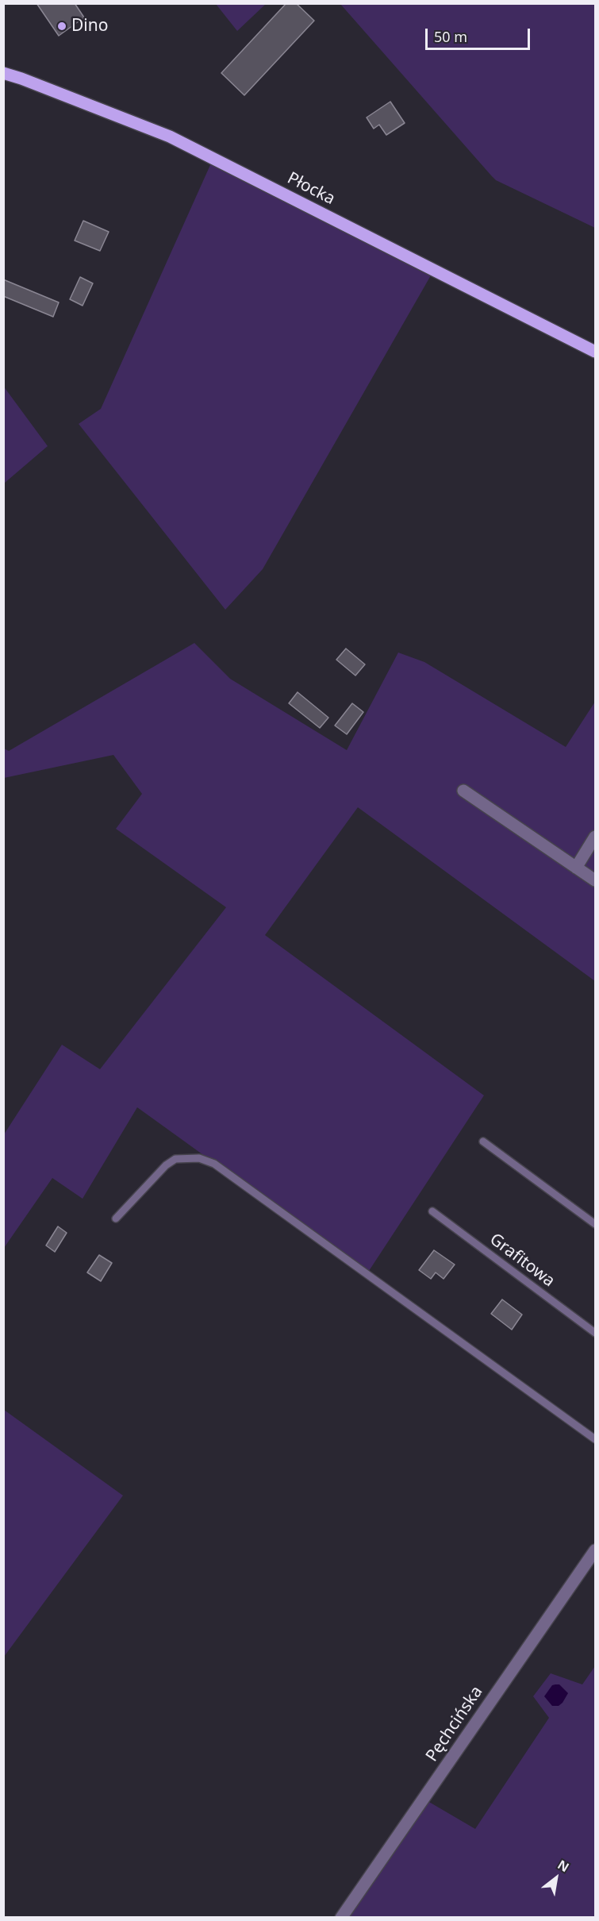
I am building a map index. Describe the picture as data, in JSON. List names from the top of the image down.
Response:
{
  "streets": {
    "main road": ["Płocka"],
    "street": ["Pęchcińska"],
    "lane": ["Grafitowa"]
  },
  "places": ["Dino"],
  "scale_bar": "50 m",
  "north": "top right"
}
